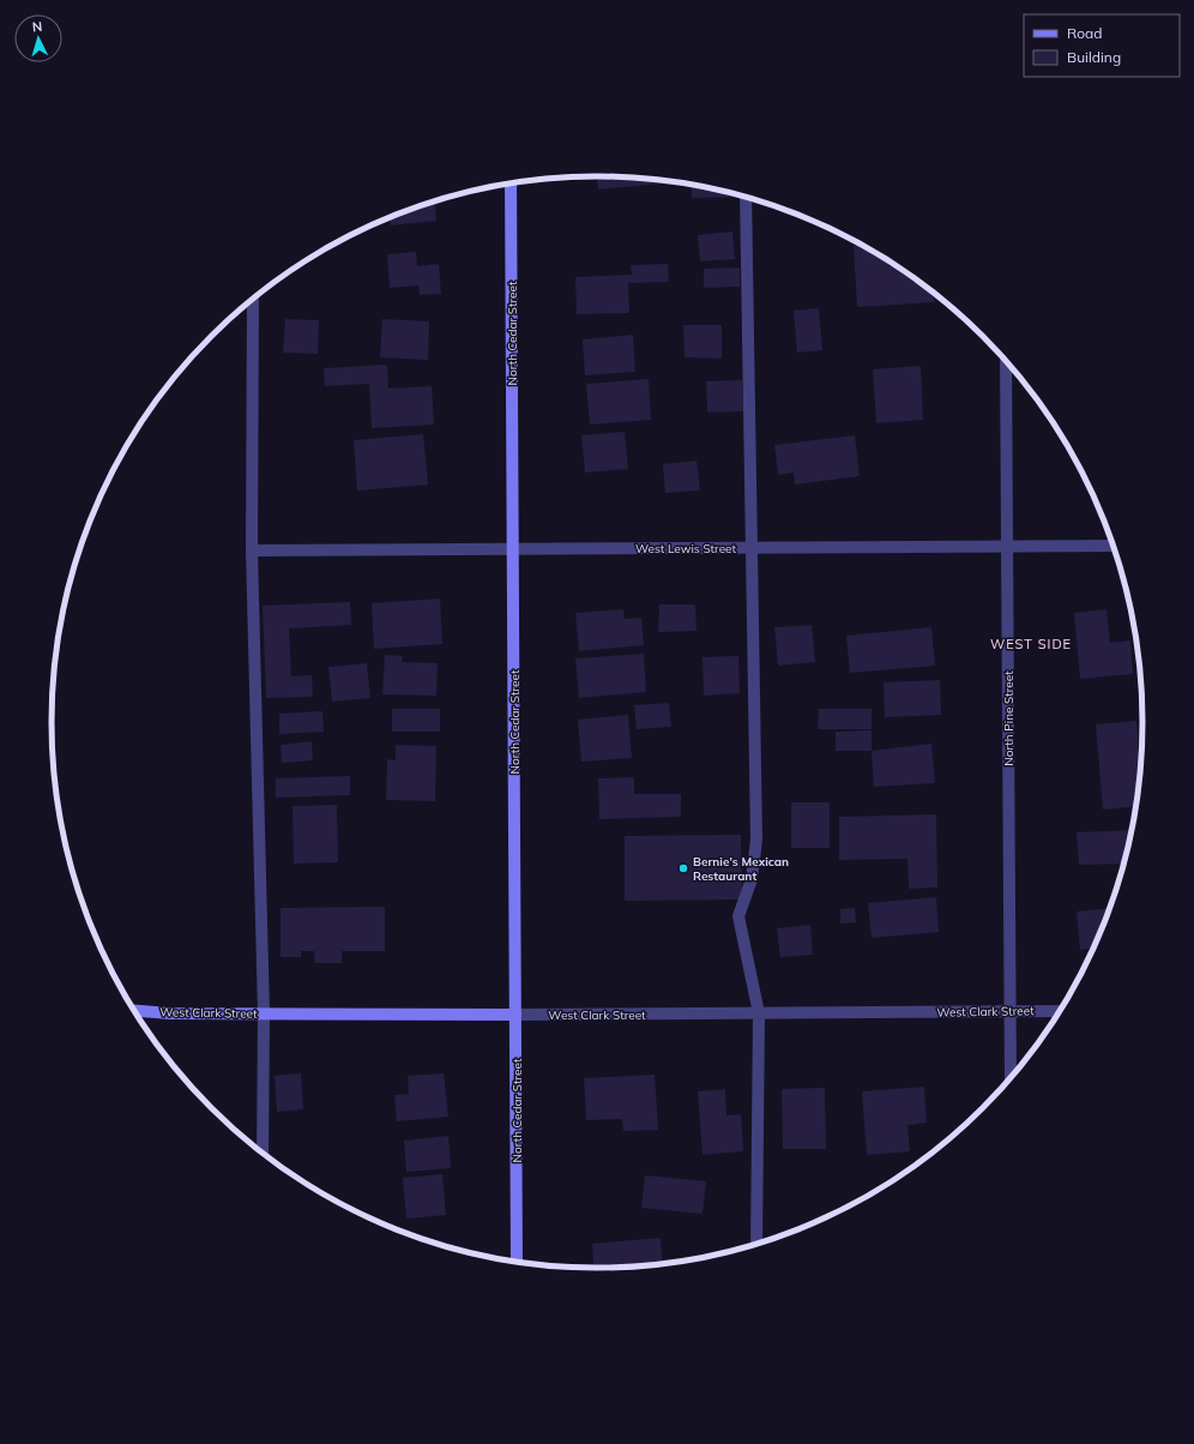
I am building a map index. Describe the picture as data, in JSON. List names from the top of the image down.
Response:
{
  "streets": {
    "street": [
      "North Cedar Street",
      "West Lewis Street",
      "North Pine Street",
      "West Clark Street"
    ]
  },
  "crossings": [
    ["North Cedar Street", "West Lewis Street"],
    ["North Cedar Street", "West Clark Street"],
    ["West Lewis Street", "North Pine Street"],
    ["North Pine Street", "West Clark Street"]
  ],
  "districts": ["WEST SIDE"],
  "places": ["Bernie's Mexican Restaurant"],
  "legend": ["Road", "Building"],
  "north": "top"
}
